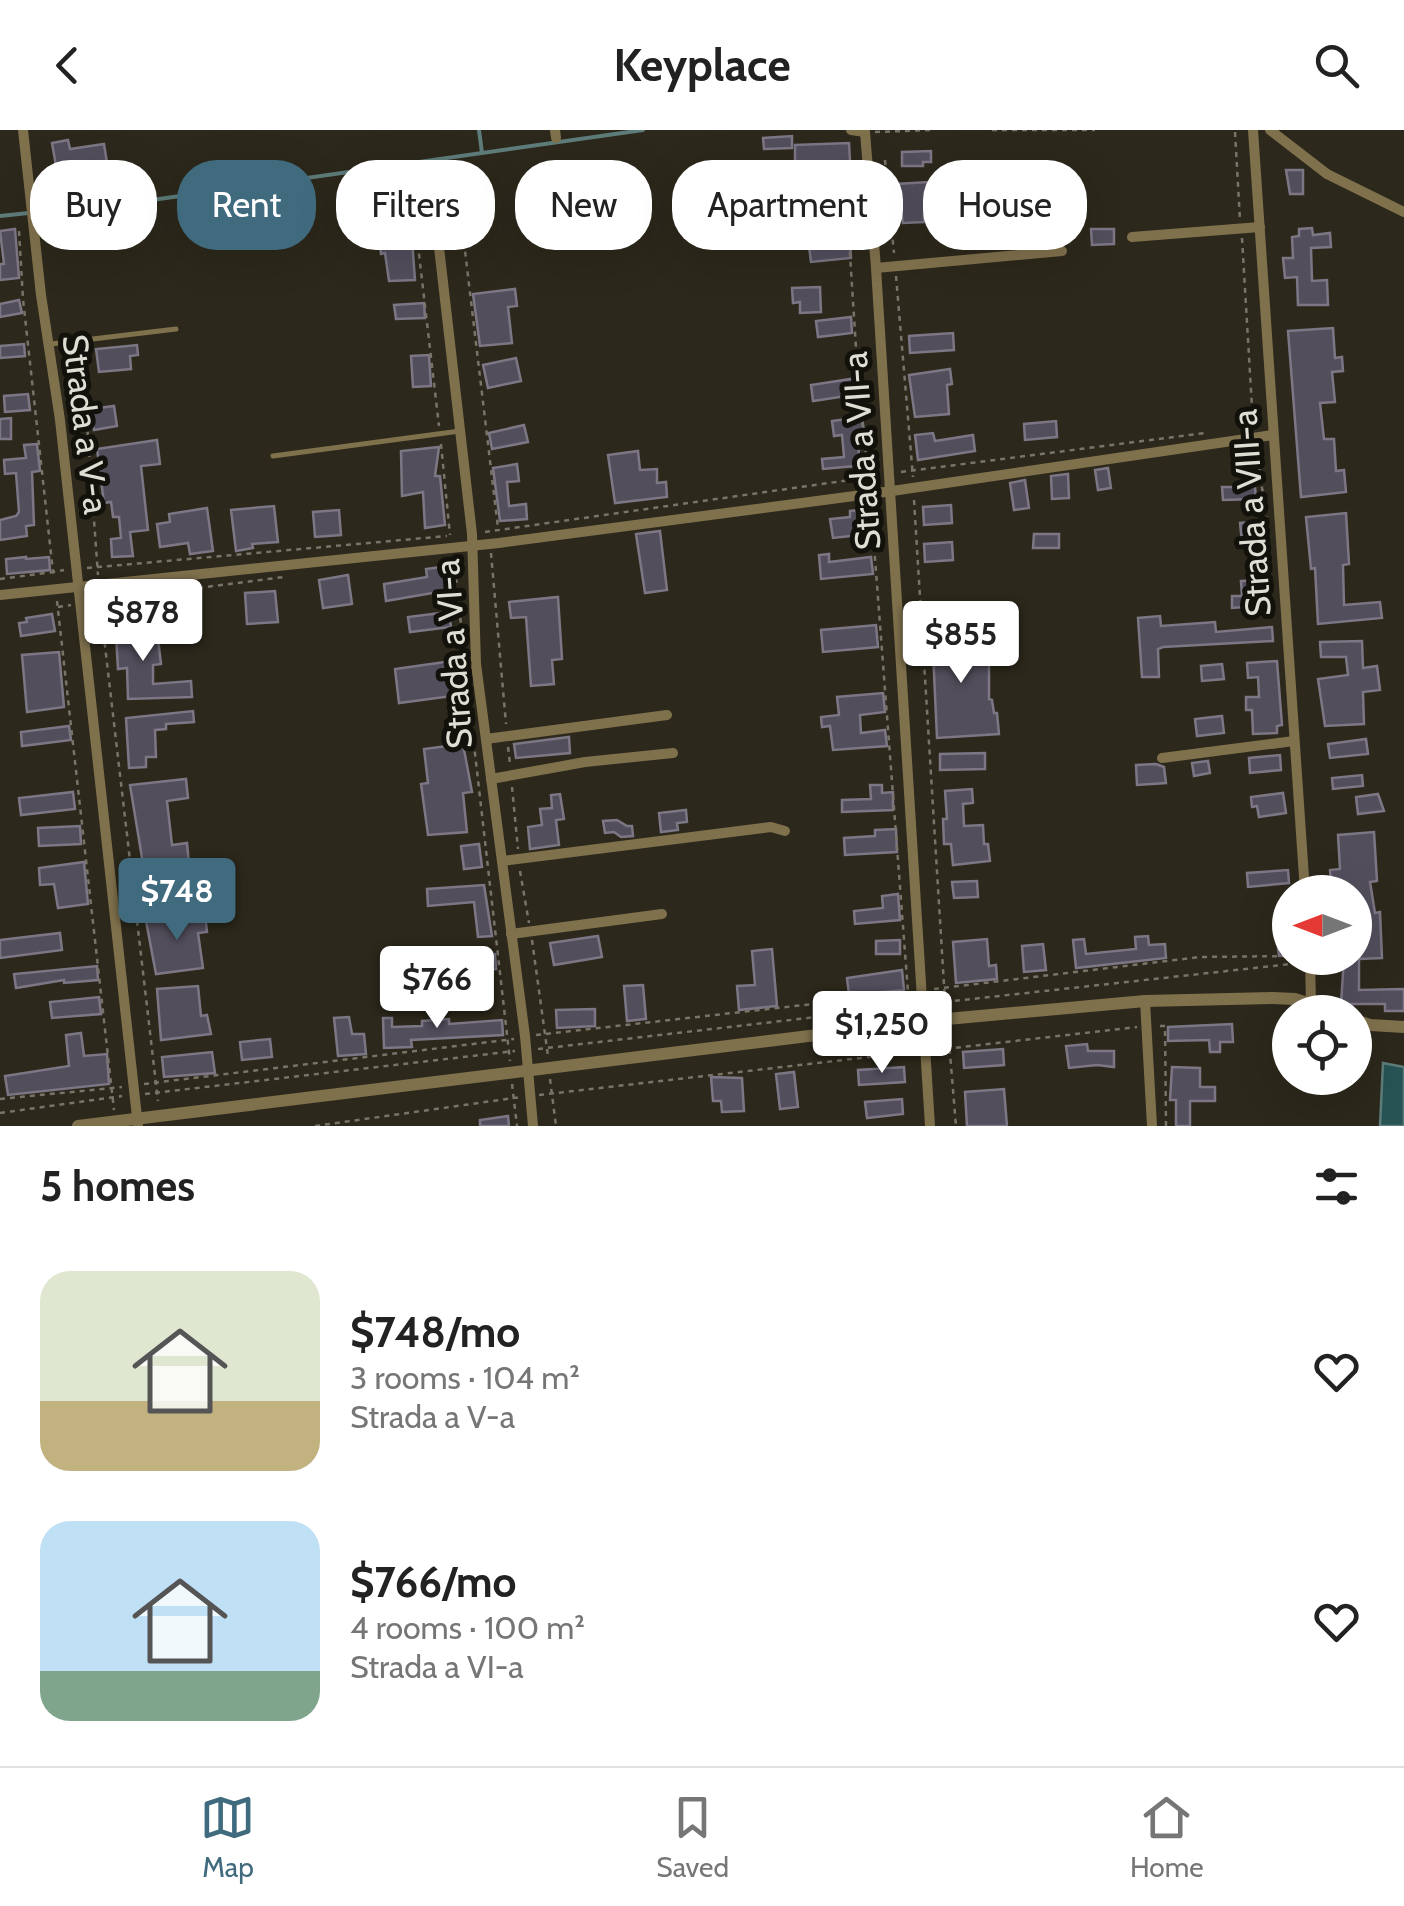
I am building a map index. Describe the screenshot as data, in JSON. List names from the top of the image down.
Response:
{
  "streets": {
    "street": [
      "Strada a V-a",
      "Strada a VII-a",
      "Strada a VIII-a",
      "Strada a VI-a"
    ]
  },
  "north": "left",
  "page": {
    "header": "Keyplace",
    "chip": [
      "Buy",
      "Rent",
      "Filters",
      "New",
      "Apartment",
      "House"
    ],
    "price": [
      "$878",
      "$855",
      "$748",
      "$766",
      "$1,250"
    ],
    "heading": "5 homes",
    "list": [
      {
        "name": "$748/mo",
        "note": "3 rooms · 104 m² · Strada a V-a"
      },
      {
        "name": "$766/mo",
        "note": "4 rooms · 100 m² · Strada a VI-a"
      }
    ],
    "tabs": ["Map", "Saved", "Home"]
  }
}
